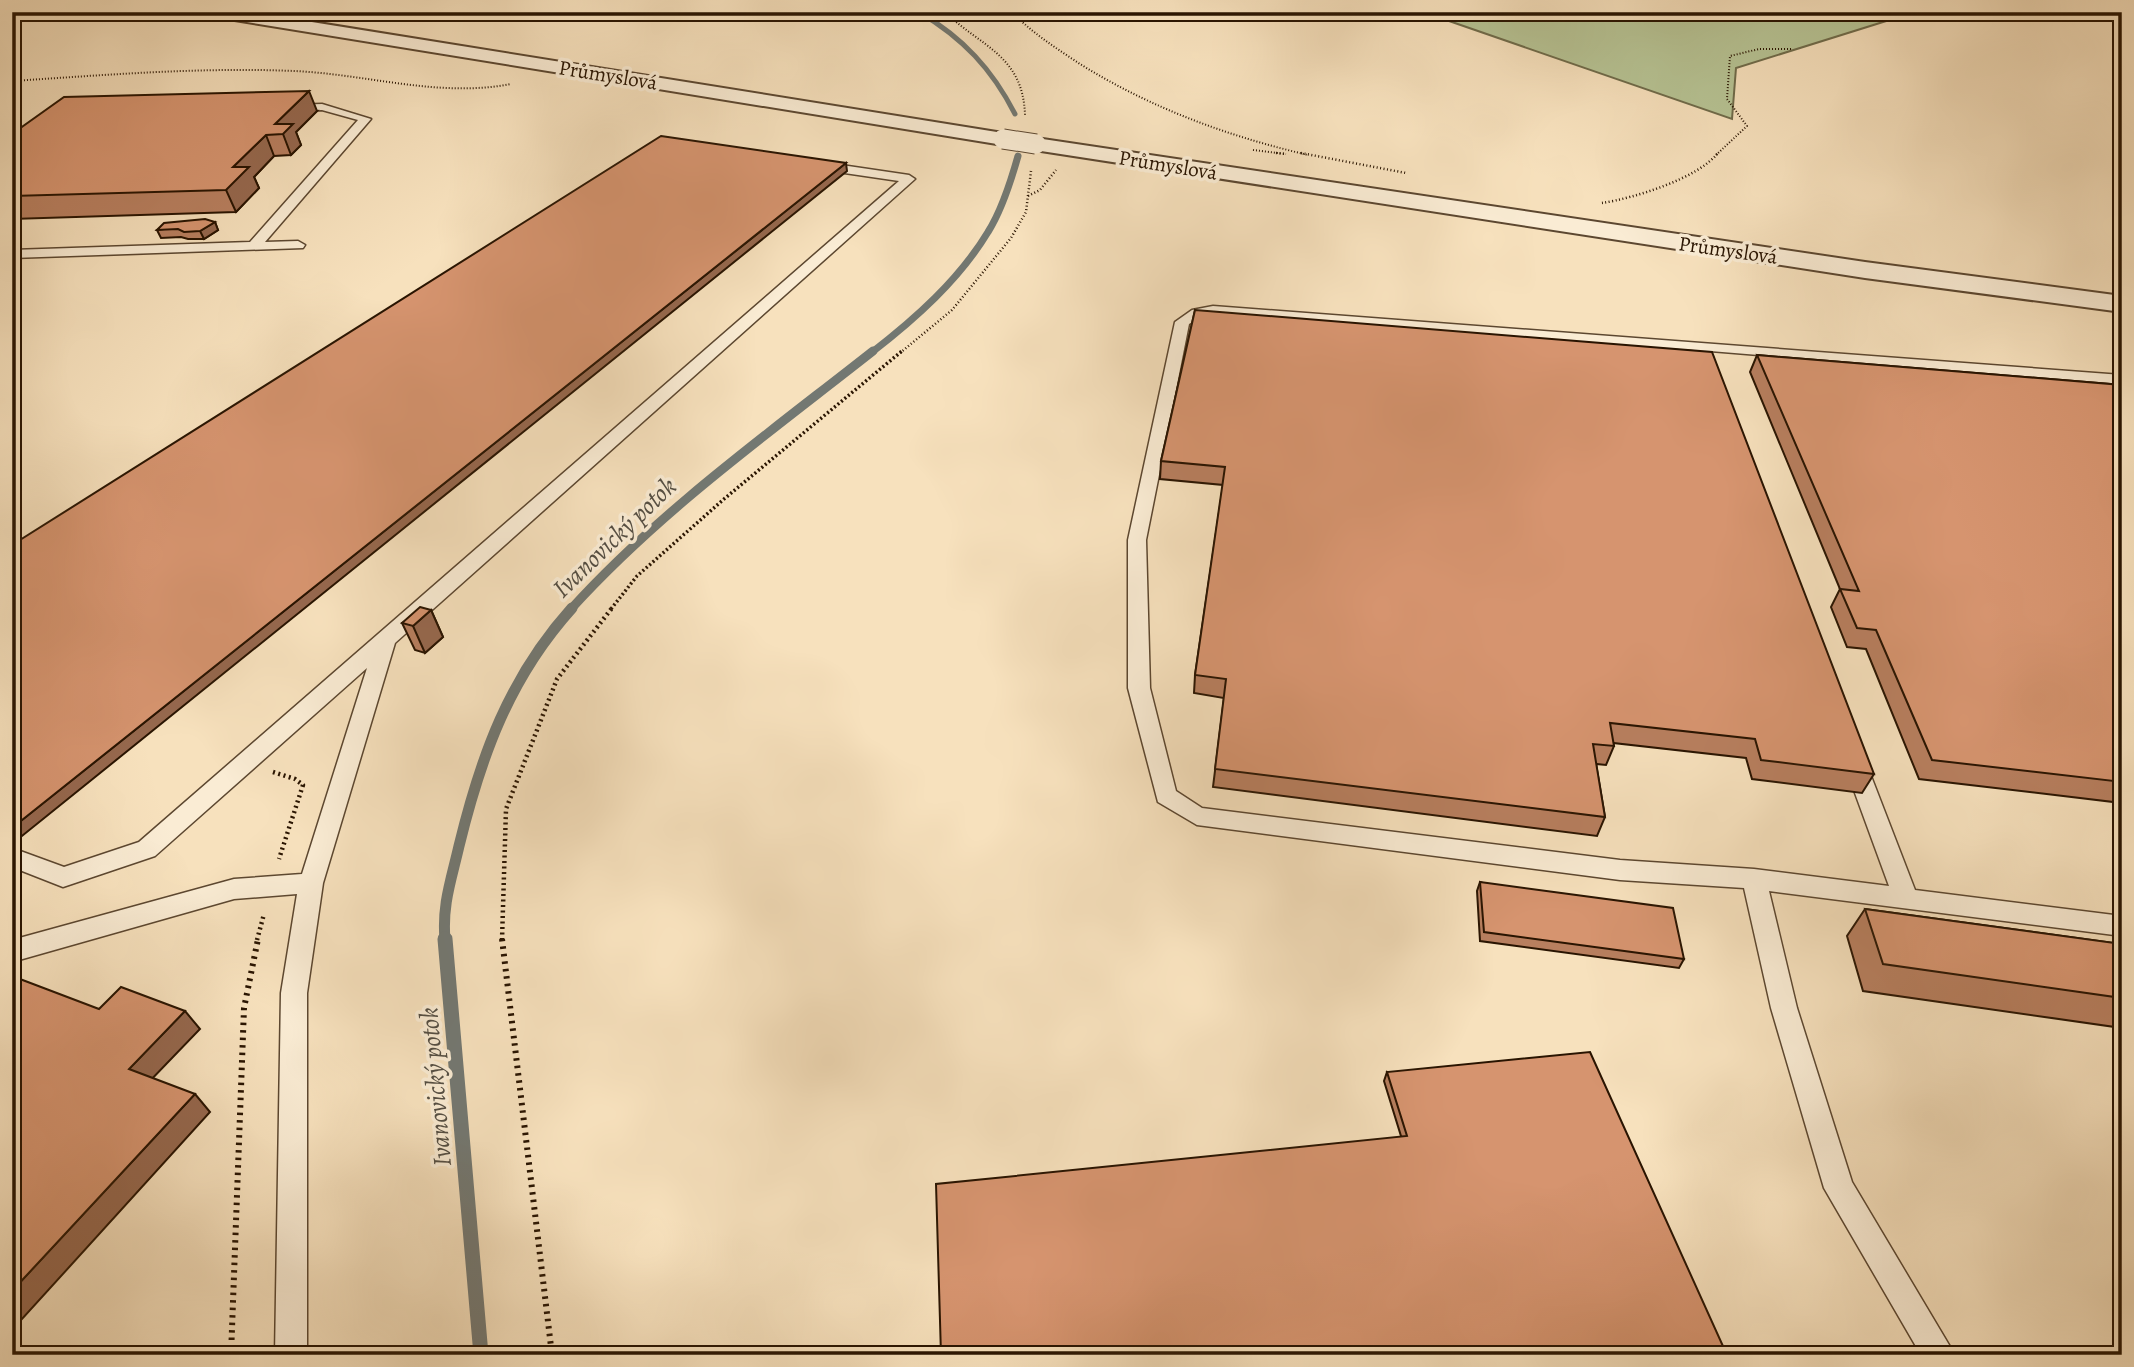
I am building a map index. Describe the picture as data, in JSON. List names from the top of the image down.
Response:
{
  "streets": {
    "street": ["Průmyslová"]
  },
  "water": ["Ivanovický potok"]
}
